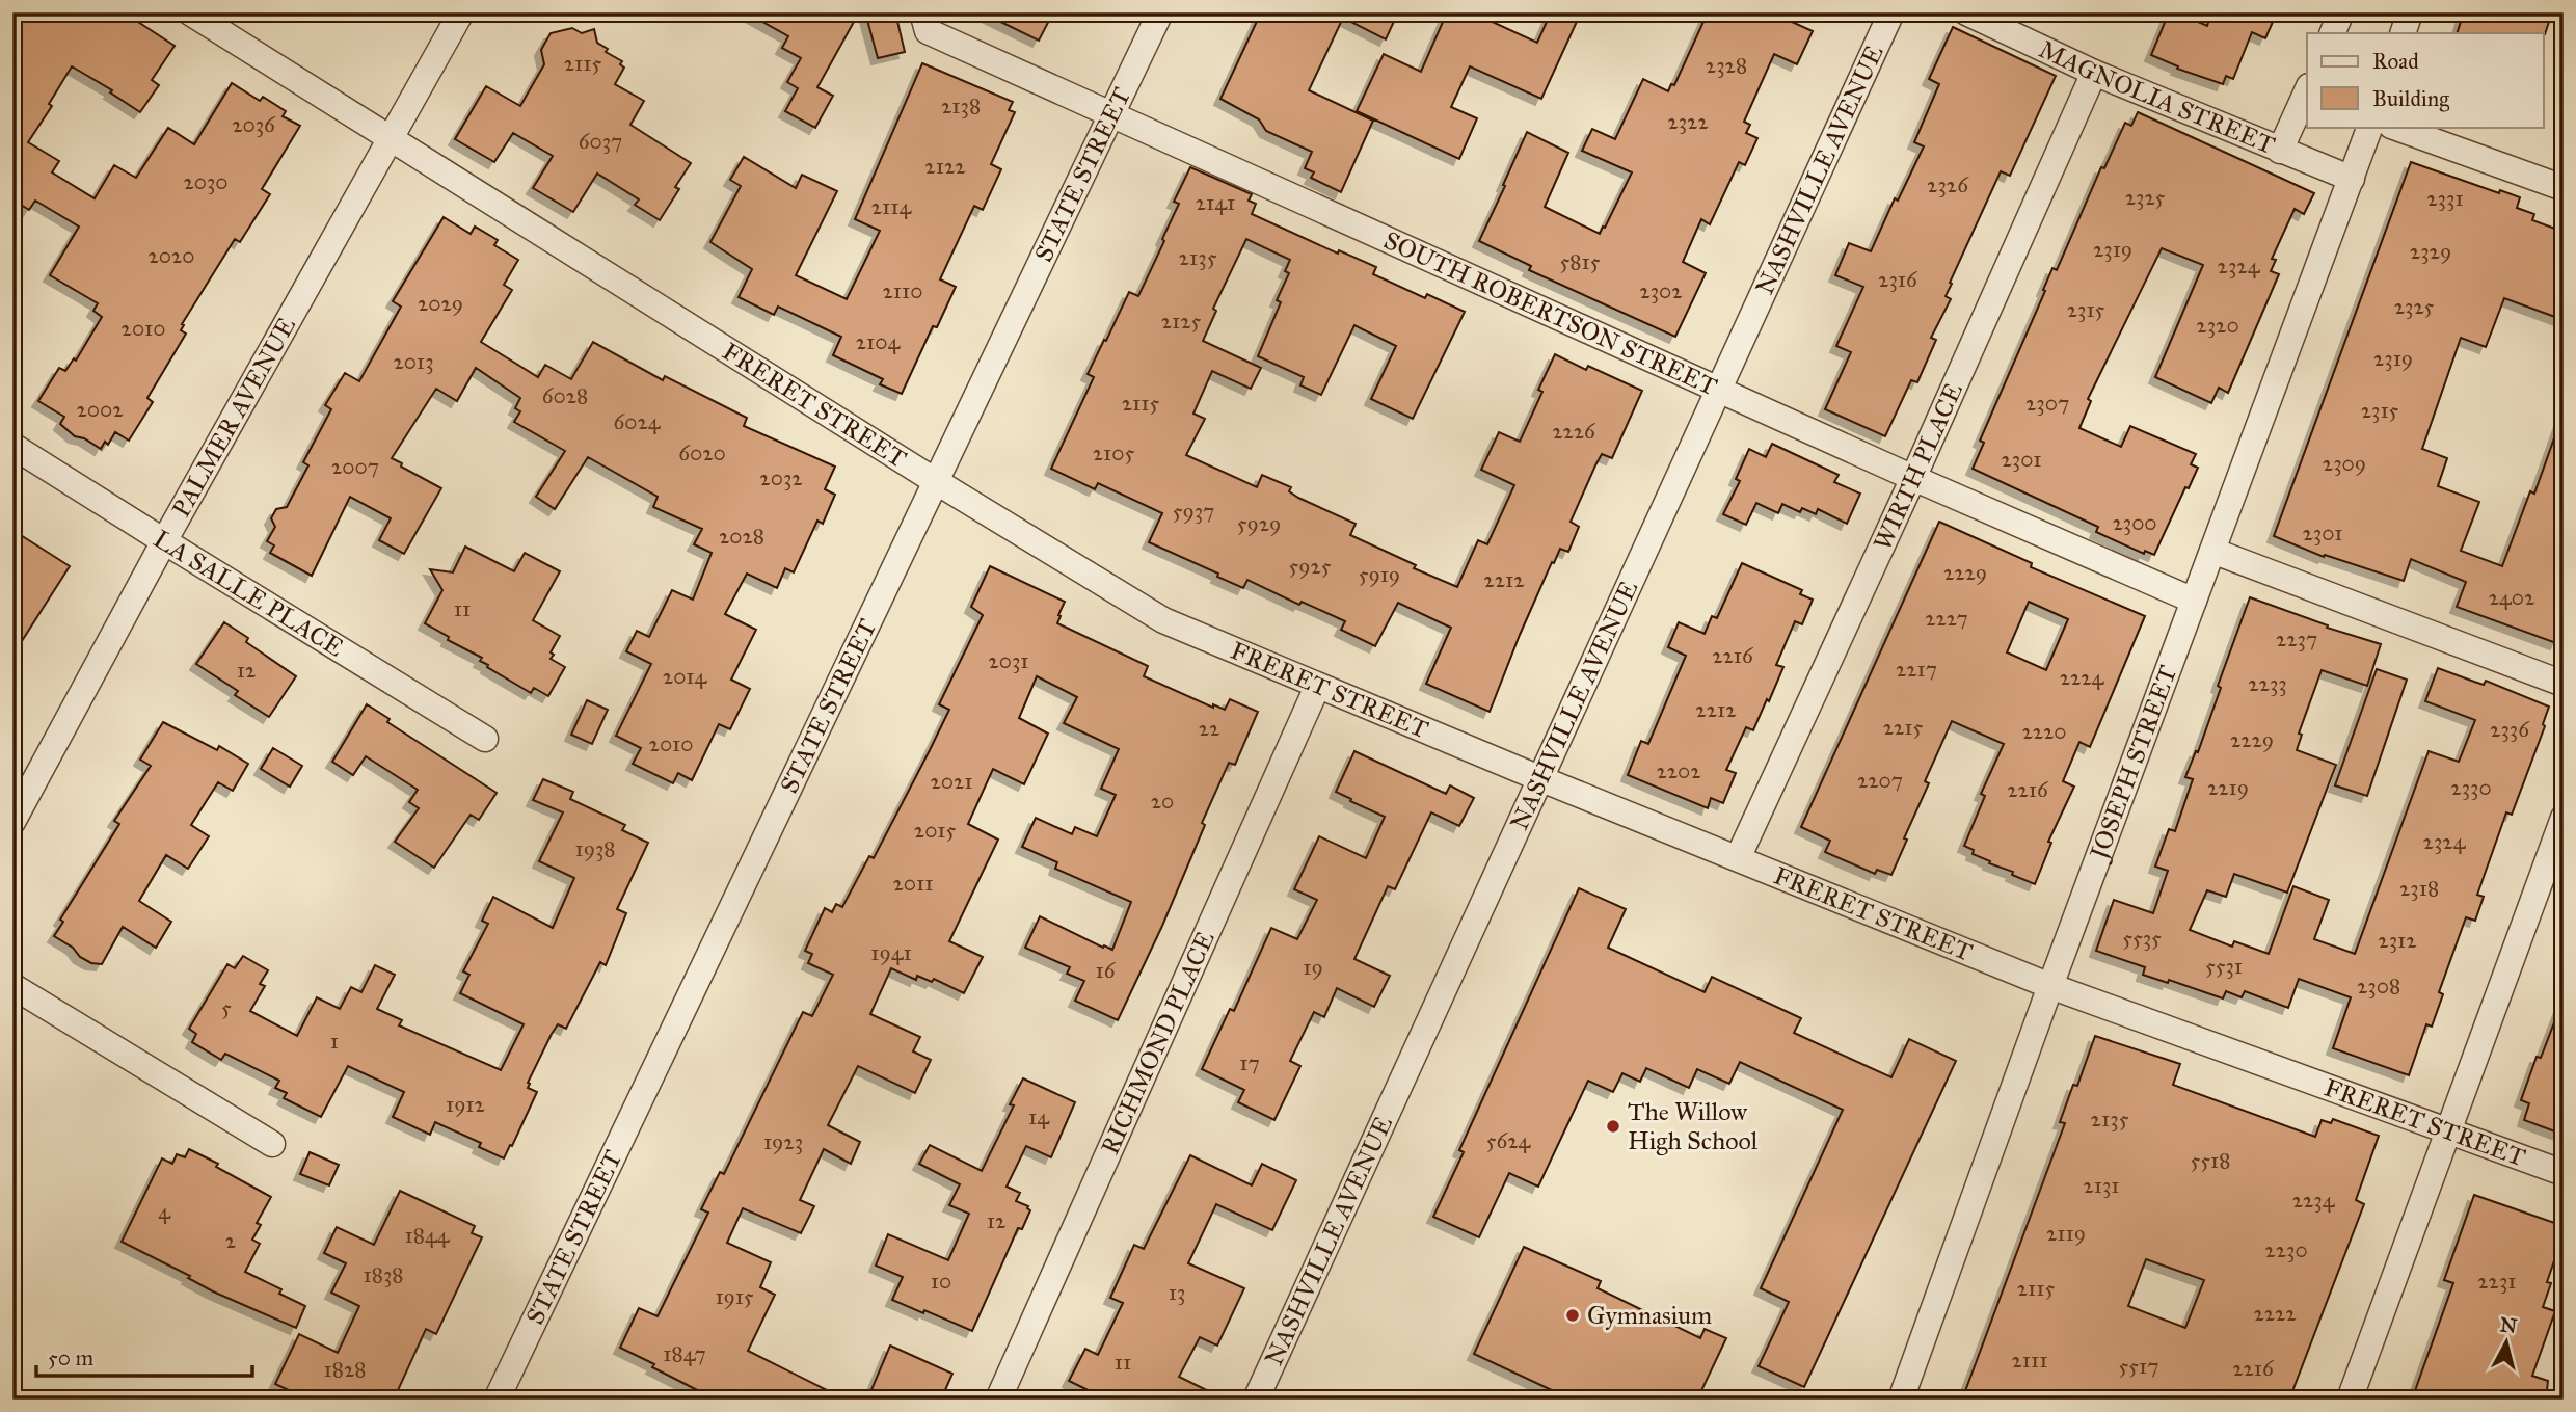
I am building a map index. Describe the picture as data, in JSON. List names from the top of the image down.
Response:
{
  "streets": {
    "street": [
      "MAGNOLIA STREET",
      "NASHVILLE AVENUE",
      "STATE STREET",
      "SOUTH ROBERTSON STREET",
      "FRERET STREET",
      "PALMER AVENUE",
      "WIRTH PLACE",
      "LA SALLE PLACE",
      "JOSEPH STREET",
      "RICHMOND PLACE"
    ]
  },
  "crossings": [
    ["MAGNOLIA STREET", "WIRTH PLACE"],
    ["MAGNOLIA STREET", "JOSEPH STREET"],
    ["NASHVILLE AVENUE", "SOUTH ROBERTSON STREET"],
    ["NASHVILLE AVENUE", "FRERET STREET"],
    ["STATE STREET", "SOUTH ROBERTSON STREET"],
    ["STATE STREET", "FRERET STREET"],
    ["SOUTH ROBERTSON STREET", "WIRTH PLACE"],
    ["SOUTH ROBERTSON STREET", "JOSEPH STREET"],
    ["FRERET STREET", "PALMER AVENUE"],
    ["FRERET STREET", "WIRTH PLACE"],
    ["FRERET STREET", "JOSEPH STREET"],
    ["FRERET STREET", "RICHMOND PLACE"],
    ["PALMER AVENUE", "LA SALLE PLACE"]
  ],
  "places": ["The Willow High School", "Gymnasium"],
  "house_numbers": [
    "2115",
    "2328",
    "2138",
    "2322",
    "2036",
    "6037",
    "2122",
    "2030",
    "2326",
    "2325",
    "2331",
    "2141",
    "2114",
    "2319",
    "2329",
    "2020",
    "2135",
    "5815",
    "2324",
    "2316",
    "2110",
    "2302",
    "2029",
    "2325",
    "2315",
    "2125",
    "2320",
    "2010",
    "2104",
    "2319",
    "2013",
    "6028",
    "2115",
    "2307",
    "2002",
    "2315",
    "6024",
    "2226",
    "6020",
    "2105",
    "2301",
    "2309",
    "2007",
    "2032",
    "5937",
    "2300",
    "5929",
    "2301",
    "2028",
    "5925",
    "2229",
    "5919",
    "2212",
    "2402",
    "11",
    "2227",
    "2237",
    "2216",
    "2031",
    "2217",
    "12",
    "2014",
    "2224",
    "2233",
    "2212",
    "2215",
    "22",
    "2336",
    "2220",
    "2229",
    "2010",
    "2202",
    "2207",
    "2021",
    "2219",
    "2330",
    "2216",
    "20",
    "2015",
    "2324",
    "1938",
    "2011",
    "2318",
    "5535",
    "2312",
    "1941",
    "5531",
    "19",
    "16",
    "2308",
    "5",
    "1",
    "17",
    "1912",
    "14",
    "2135",
    "5624",
    "1923",
    "5518",
    "2131",
    "2234",
    "4",
    "12",
    "2119",
    "1844",
    "2",
    "2230",
    "1838",
    "10",
    "2231",
    "2115",
    "13",
    "1915",
    "2222",
    "1847",
    "2111",
    "11",
    "5517",
    "2216",
    "1828"
  ],
  "legend": ["Road", "Building"],
  "scale_bar": "50 m",
  "north": "top"
}
